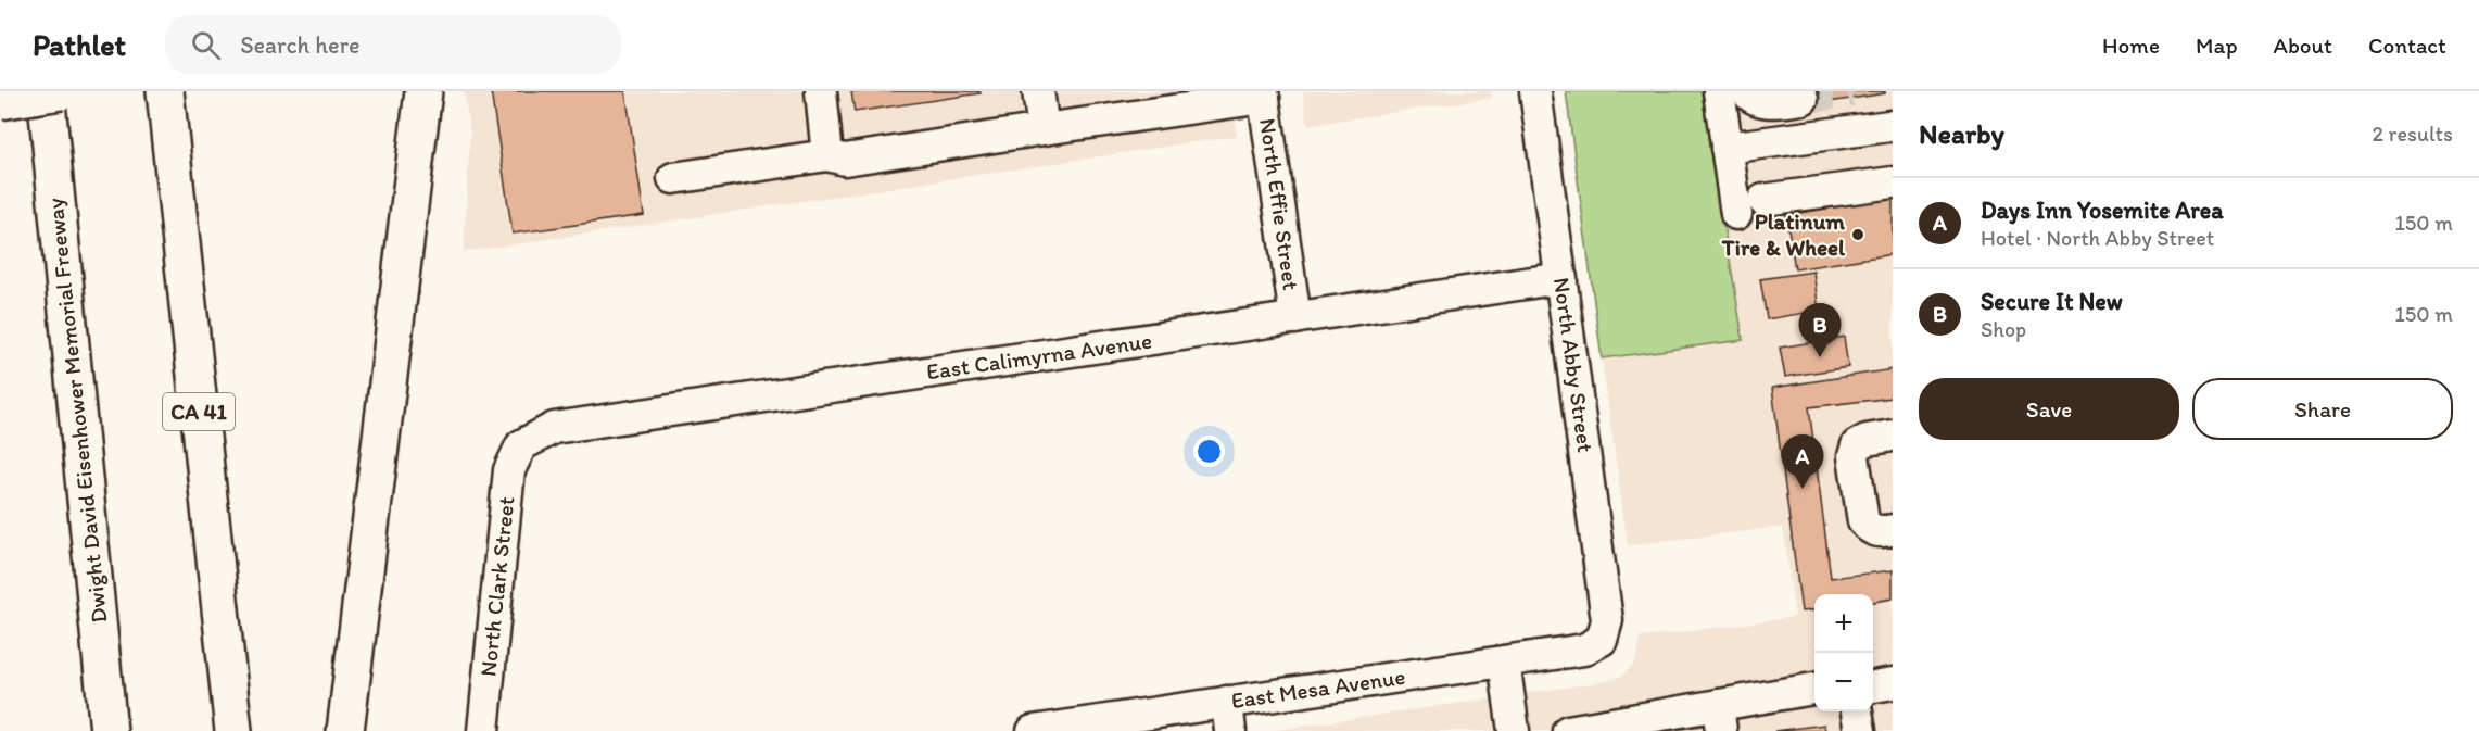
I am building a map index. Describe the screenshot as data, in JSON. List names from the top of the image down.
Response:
{
  "streets": {
    "main road": ["Dwight David Eisenhower Memorial Freeway", "CA 41"],
    "street": [
      "North Effie Street",
      "East Calimyrna Avenue",
      "North Abby Street",
      "North Clark Street",
      "East Mesa Avenue"
    ]
  },
  "crossings": [
    ["North Effie Street", "East Calimyrna Avenue"],
    ["East Calimyrna Avenue", "North Abby Street"],
    ["East Calimyrna Avenue", "North Clark Street"],
    ["North Abby Street", "East Mesa Avenue"]
  ],
  "places": ["Platinum Tire & Wheel"],
  "page": {
    "header": "Pathlet",
    "search": "Search here",
    "nav": [
      "Home",
      "Map",
      "About",
      "Contact"
    ],
    "heading": ["Nearby", "2 results"],
    "list": [
      {
        "mark": "A",
        "name": "Days Inn Yosemite Area",
        "note": "Hotel · North Abby Street",
        "value": "150 m"
      },
      {
        "mark": "B",
        "name": "Secure It New",
        "note": "Shop",
        "value": "150 m"
      }
    ],
    "pins": ["B", "A"],
    "buttons": ["Save", "Share"],
    "map_buttons": ["+", "−"]
  }
}
